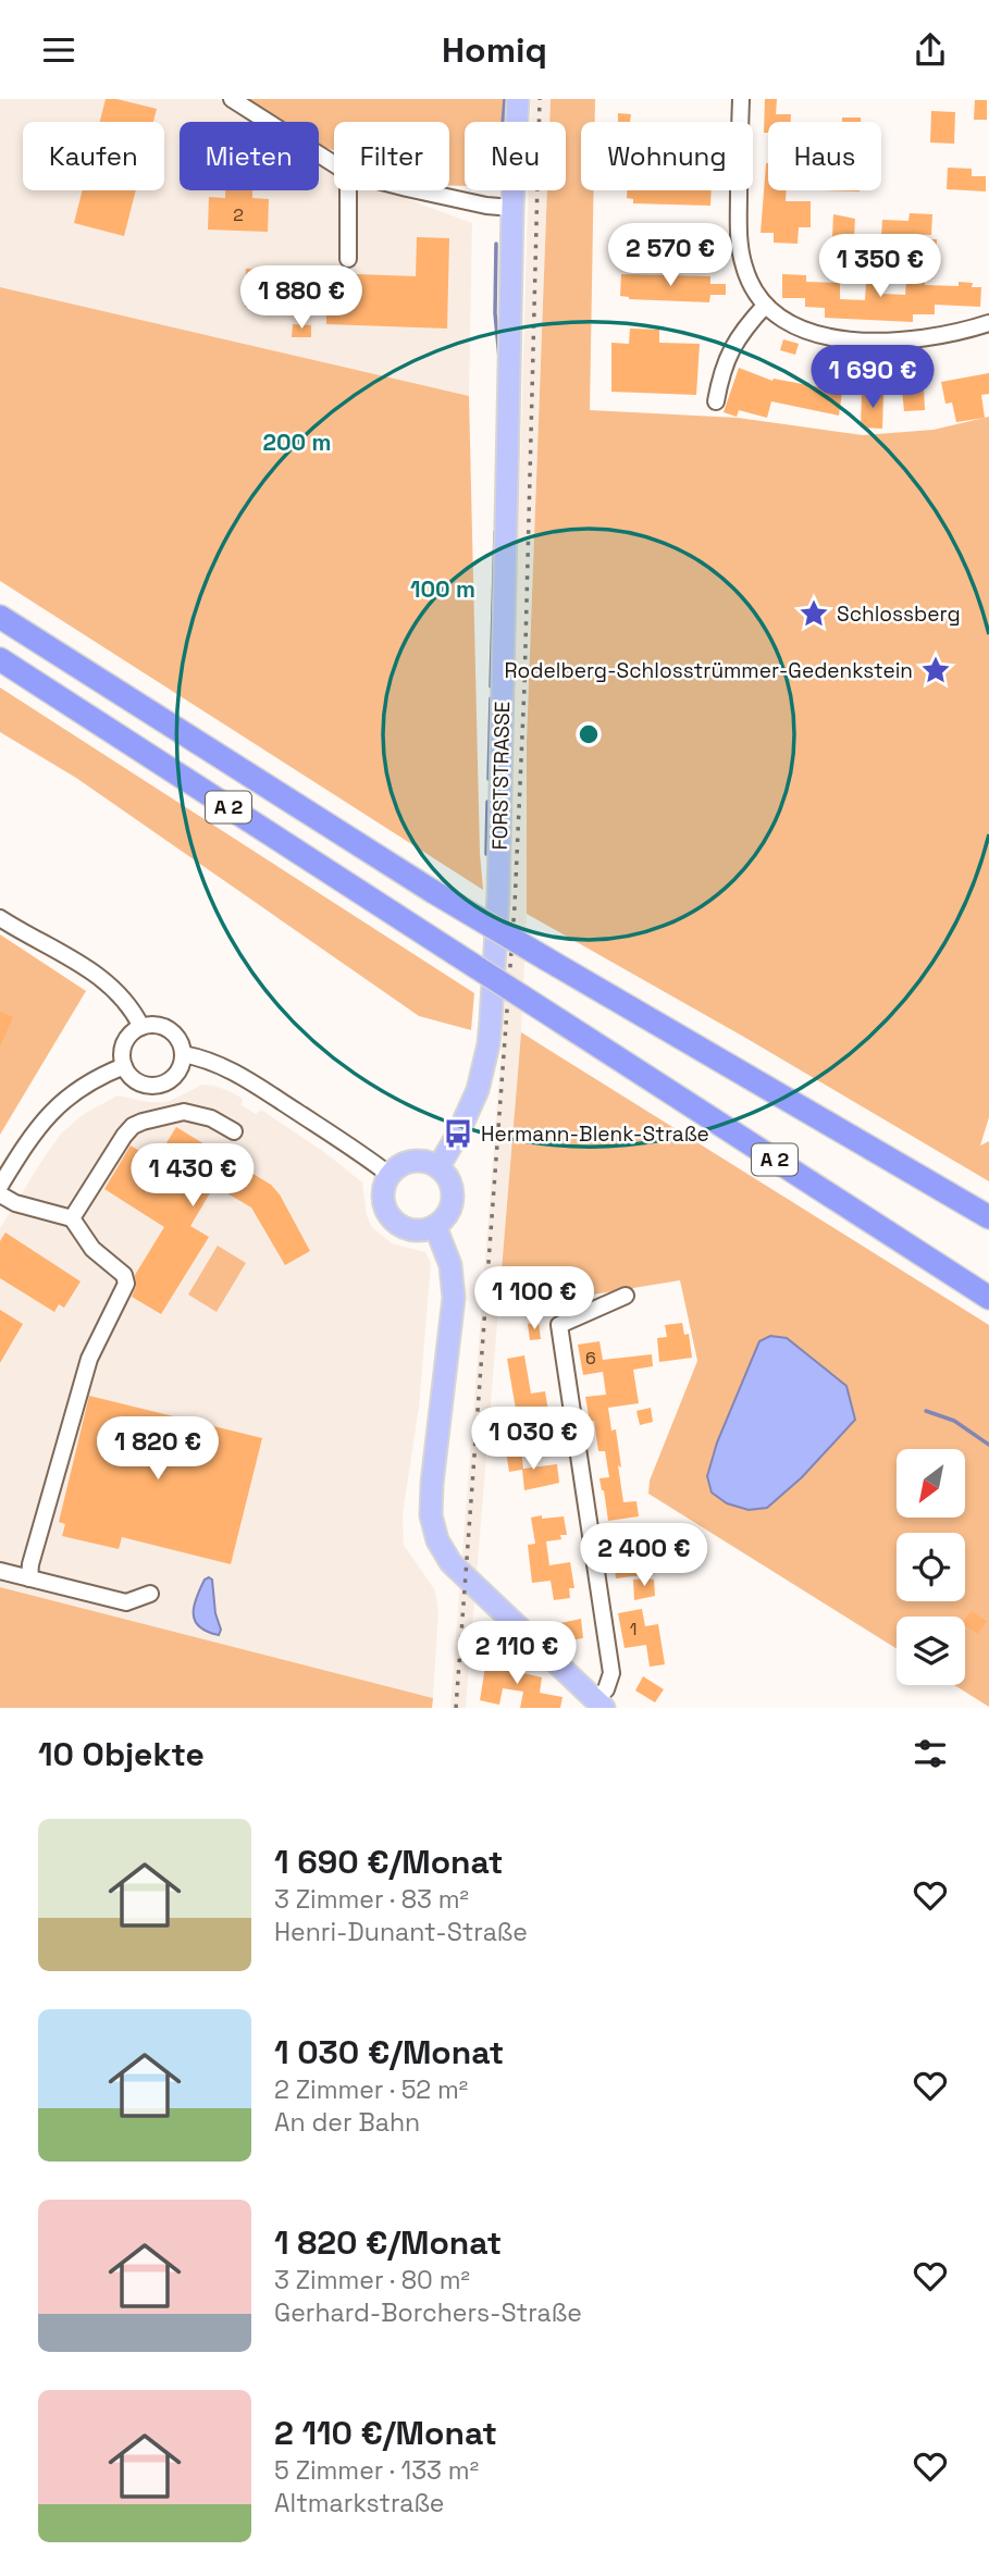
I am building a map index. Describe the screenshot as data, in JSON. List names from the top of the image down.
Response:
{
  "streets": {
    "highway": ["A 2"],
    "main road": ["FORSTSTRASSE"]
  },
  "places": {
    "place": ["Schlossberg", "Rodelberg-Schlosstrümmer-Gedenkstein"],
    "bus stop": ["Hermann-Blenk-Straße"]
  },
  "house_numbers": ["2", "6", "1"],
  "north": "bottom left",
  "page": {
    "header": "Homiq",
    "chip": [
      "Kaufen",
      "Mieten",
      "Filter",
      "Neu",
      "Wohnung",
      "Haus"
    ],
    "price": [
      "2 570 €",
      "1 350 €",
      "1 880 €",
      "1 690 €",
      "1 430 €",
      "1 100 €",
      "1 030 €",
      "1 820 €",
      "2 400 €",
      "2 110 €"
    ],
    "heading": "10 Objekte",
    "list": [
      {
        "name": "1 690 €/Monat",
        "note": "3 Zimmer · 83 m² · Henri-Dunant-Straße"
      },
      {
        "name": "1 030 €/Monat",
        "note": "2 Zimmer · 52 m² · An der Bahn"
      },
      {
        "name": "1 820 €/Monat",
        "note": "3 Zimmer · 80 m² · Gerhard-Borchers-Straße"
      },
      {
        "name": "2 110 €/Monat",
        "note": "5 Zimmer · 133 m² · Altmarkstraße"
      }
    ]
  },
  "rings": ["200 m", "100 m"]
}
